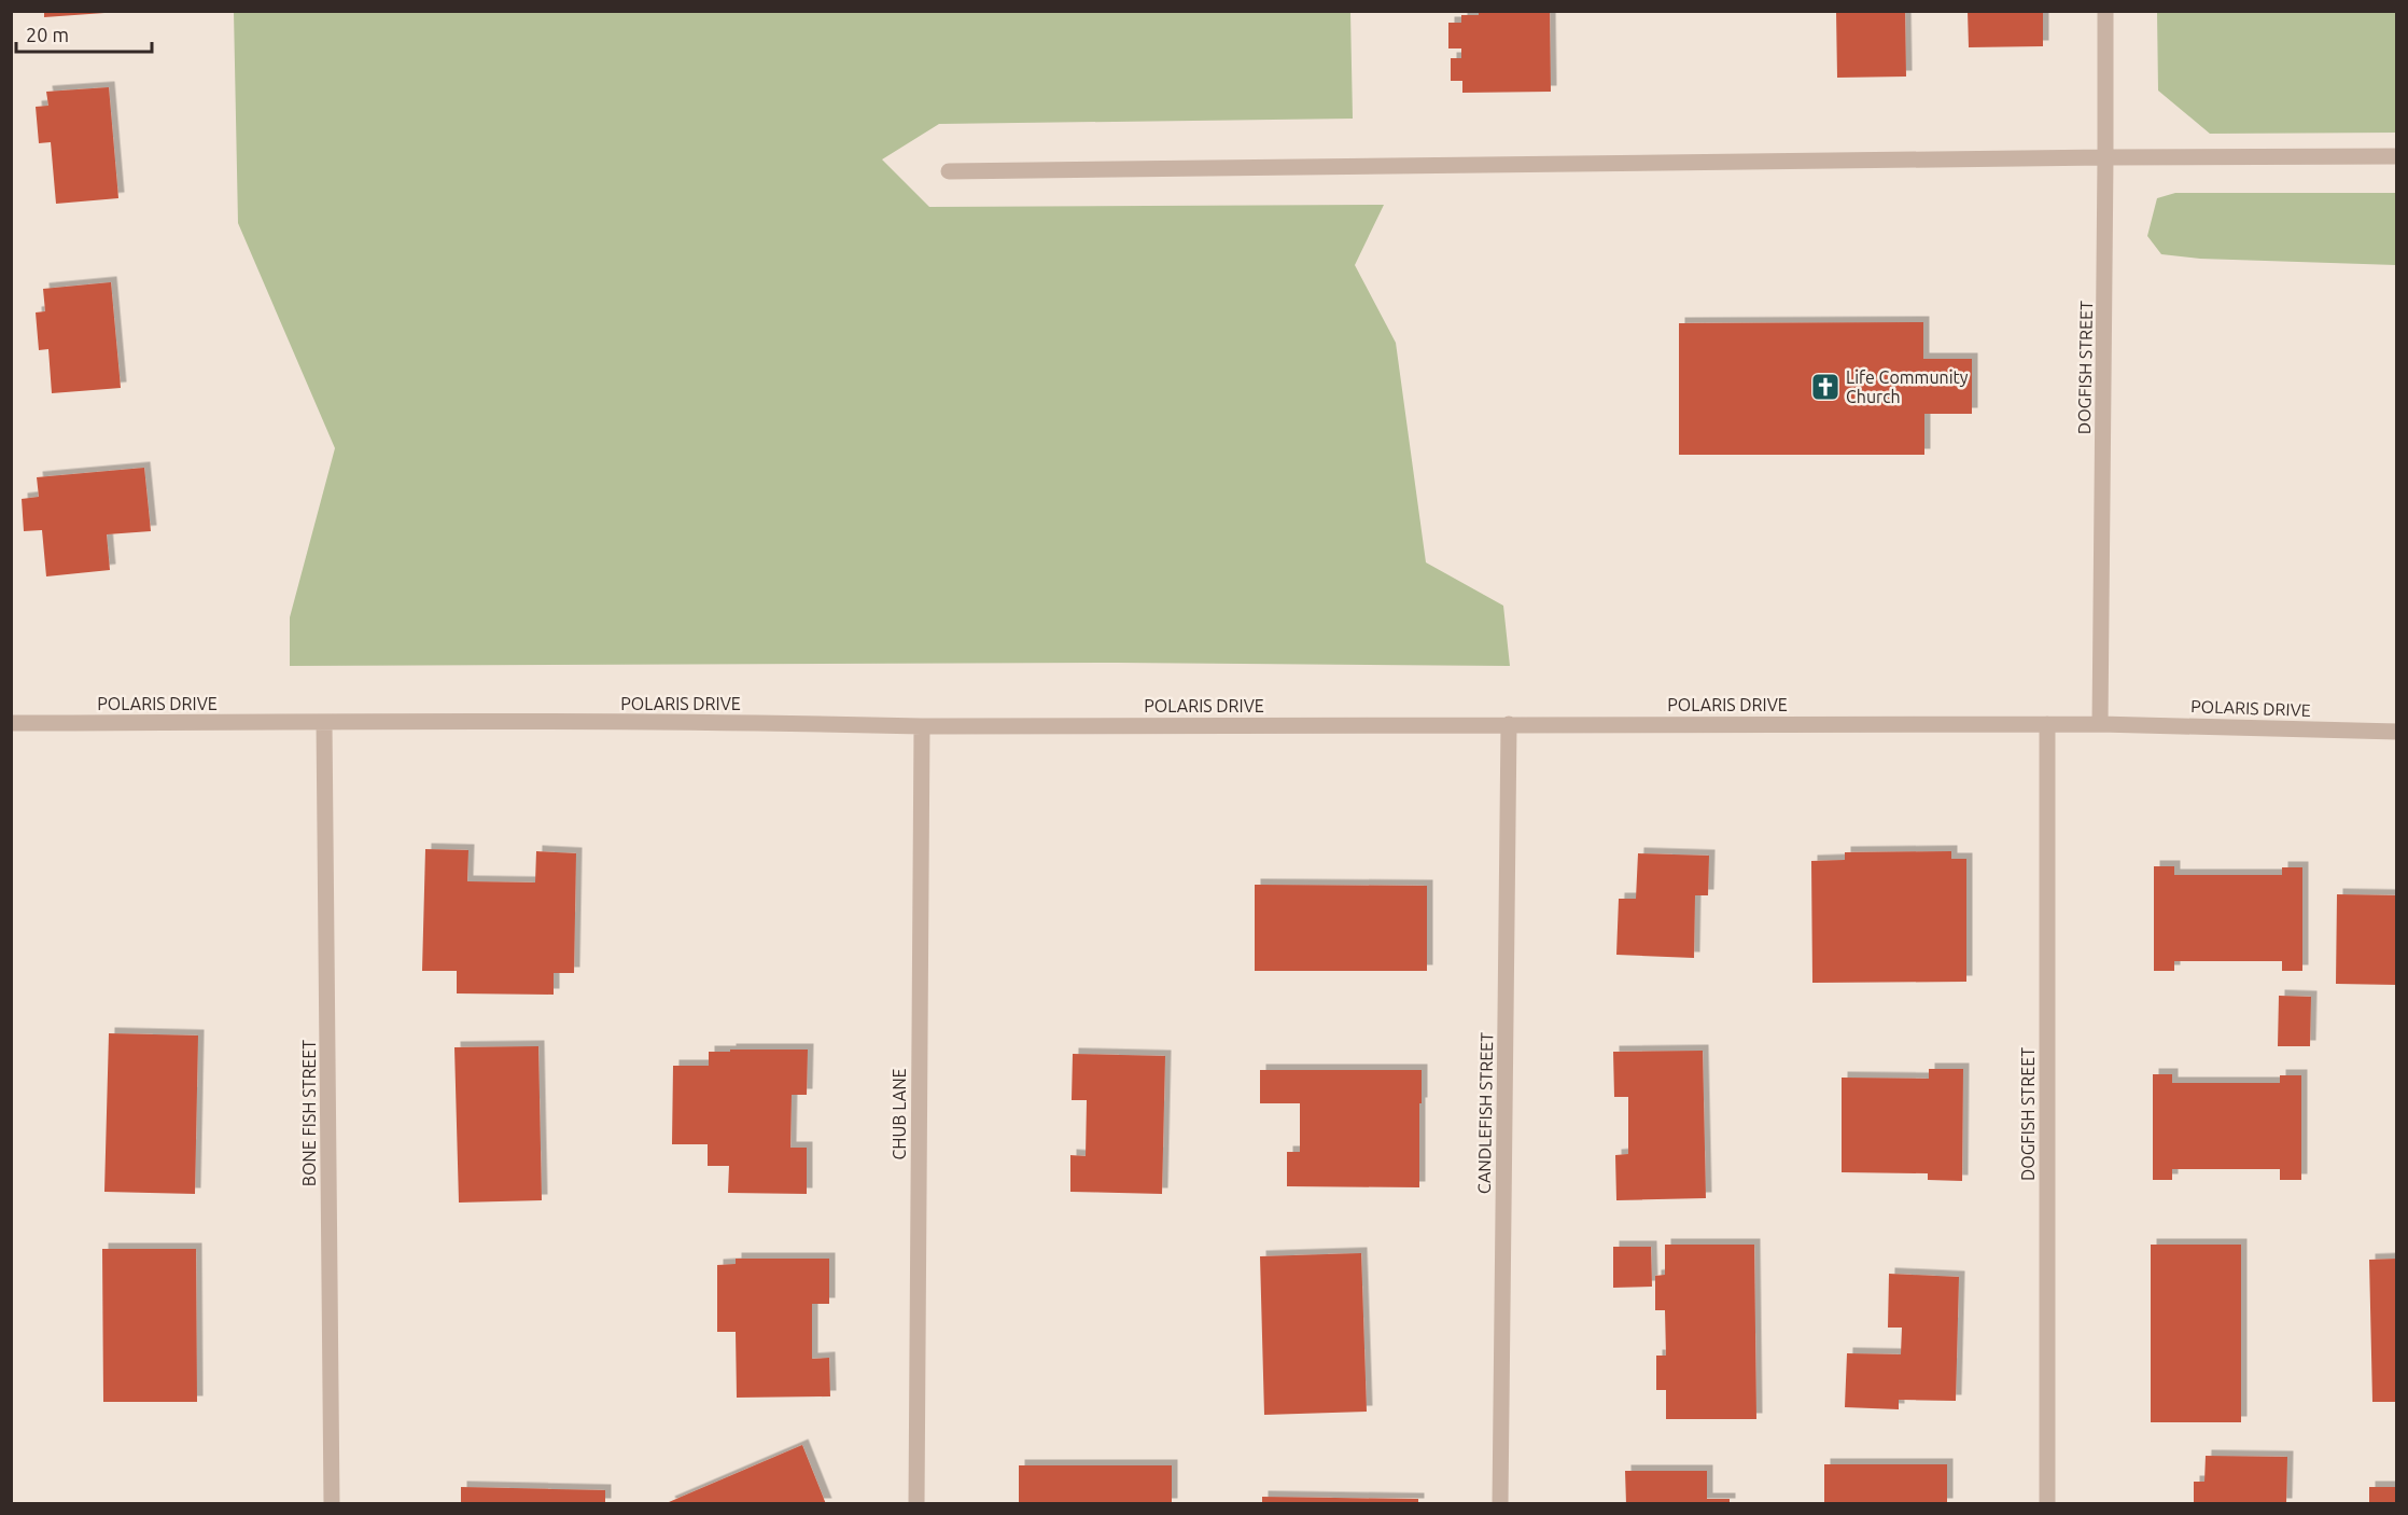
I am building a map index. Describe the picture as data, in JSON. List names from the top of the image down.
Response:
{
  "streets": {
    "street": [
      "DOGFISH STREET",
      "POLARIS DRIVE",
      "BONE FISH STREET",
      "CANDLEFISH STREET",
      "CHUB LANE"
    ]
  },
  "crossings": [
    ["DOGFISH STREET", "POLARIS DRIVE"],
    ["POLARIS DRIVE", "BONE FISH STREET"],
    ["POLARIS DRIVE", "CANDLEFISH STREET"],
    ["POLARIS DRIVE", "CHUB LANE"]
  ],
  "places": {
    "church": ["Life Community Church"]
  },
  "scale_bar": "20 m"
}
